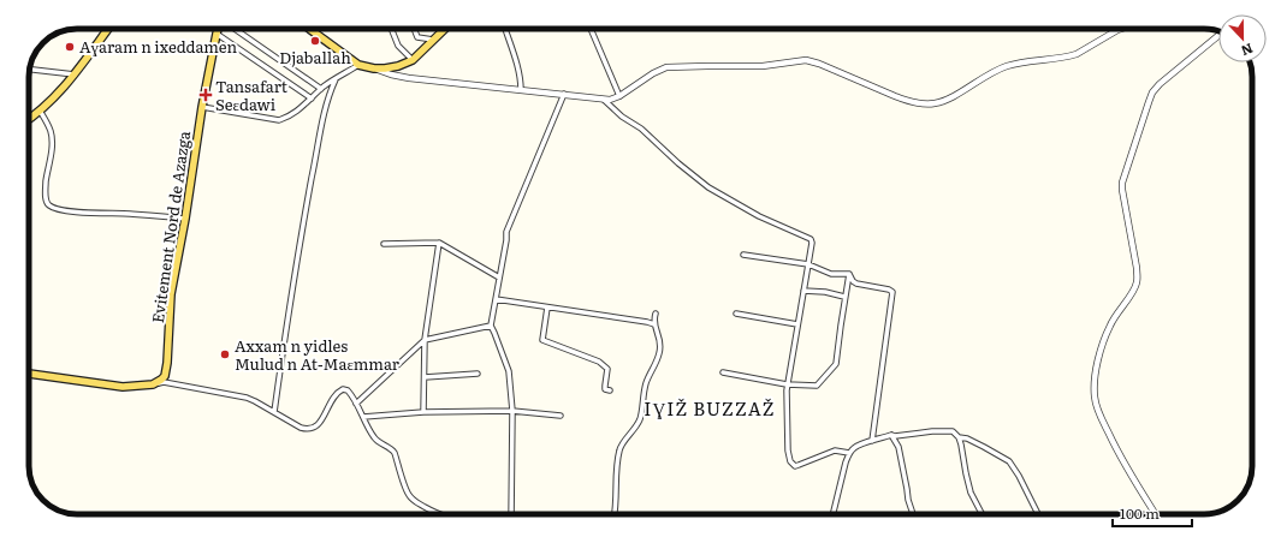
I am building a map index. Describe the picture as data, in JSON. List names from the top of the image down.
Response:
{
  "streets": {
    "main road": ["Evitement Nord de Azazga"]
  },
  "districts": ["IƔIŽ BUZZAŽ"],
  "places": {
    "other": ["Djaballah", "Aɣaram n ixeddamen", "Axxam n yidles Mulud n At-Maɛmmar"],
    "health": ["Tansafart Seɛdawi"]
  },
  "scale_bar": "100 m",
  "north": "bottom"
}
